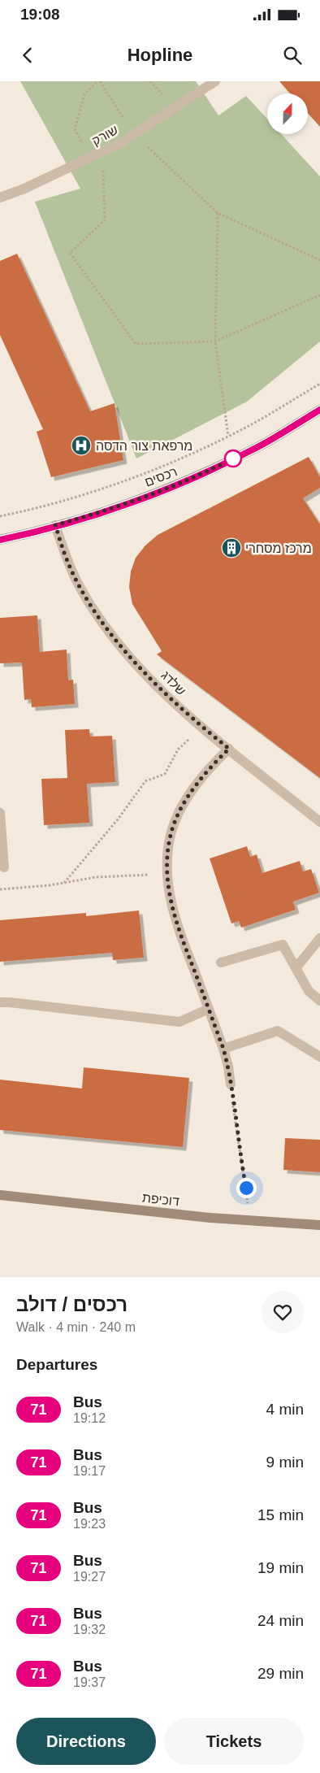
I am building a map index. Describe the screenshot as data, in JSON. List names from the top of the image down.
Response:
{
  "streets": {
    "street": [
      "שורק",
      "רכסים",
      "שלדג",
      "דוכיפת"
    ]
  },
  "crossings": [
    ["רכסים", "שלדג"]
  ],
  "places": {
    "hospital": ["מרפאת צור הדסה"],
    "building": ["מרכז מסחרי"]
  },
  "lines": ["bus line 71"],
  "north": "top",
  "page": {
    "status": "19:08",
    "header": "Hopline",
    "heading": [
      ["רכסים / דולב", "Walk · 4 min · 240 m"],
      "Departures"
    ],
    "list": [
      {
        "mark": "71",
        "name": "Bus",
        "note": "19:12",
        "value": "4 min"
      },
      {
        "mark": "71",
        "name": "Bus",
        "note": "19:17",
        "value": "9 min"
      },
      {
        "mark": "71",
        "name": "Bus",
        "note": "19:23",
        "value": "15 min"
      },
      {
        "mark": "71",
        "name": "Bus",
        "note": "19:27",
        "value": "19 min"
      },
      {
        "mark": "71",
        "name": "Bus",
        "note": "19:32",
        "value": "24 min"
      },
      {
        "mark": "71",
        "name": "Bus",
        "note": "19:37",
        "value": "29 min"
      }
    ],
    "buttons": ["Directions", "Tickets"]
  }
}
